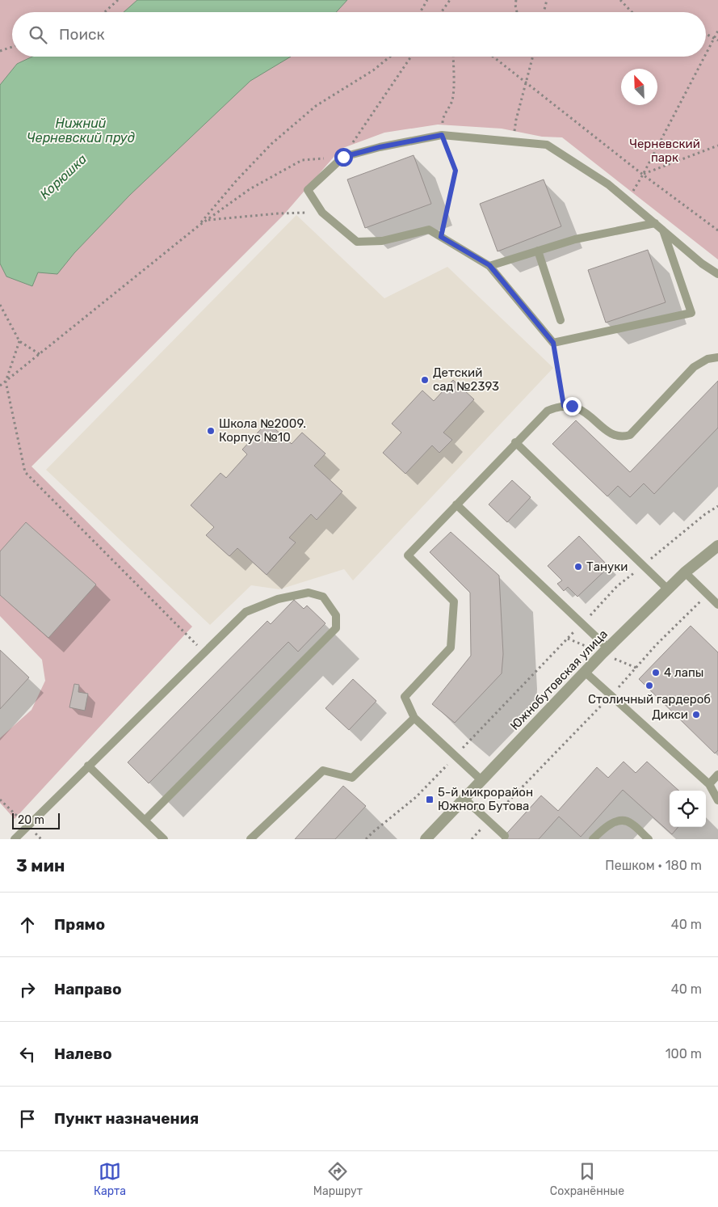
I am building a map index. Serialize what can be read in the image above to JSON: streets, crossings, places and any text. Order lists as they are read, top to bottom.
{
  "streets": {
    "street": ["Южнобутовская улица"]
  },
  "water": ["Нижний Черневский пруд", "Корюшка"],
  "parks": ["Черневский парк"],
  "places": {
    "other": [
      "Детский сад №2393",
      "Школа №2009. Корпус №10",
      "Тануки",
      "4 лапы",
      "Столичный гардероб",
      "Дикси"
    ],
    "transit": ["5-й микрорайон Южного Бутова"]
  },
  "scale_bar": "20 m",
  "north": "top left",
  "page": {
    "search": "Поиск",
    "scale": "20 m",
    "heading": ["3 мин", "Пешком · 180 m"],
    "list": [
      ["Прямо", "40 m"],
      ["Направо", "40 m"],
      ["Налево", "100 m"],
      "Пункт назначения"
    ],
    "nav": ["Карта", "Маршрут", "Сохранённые"]
  }
}
